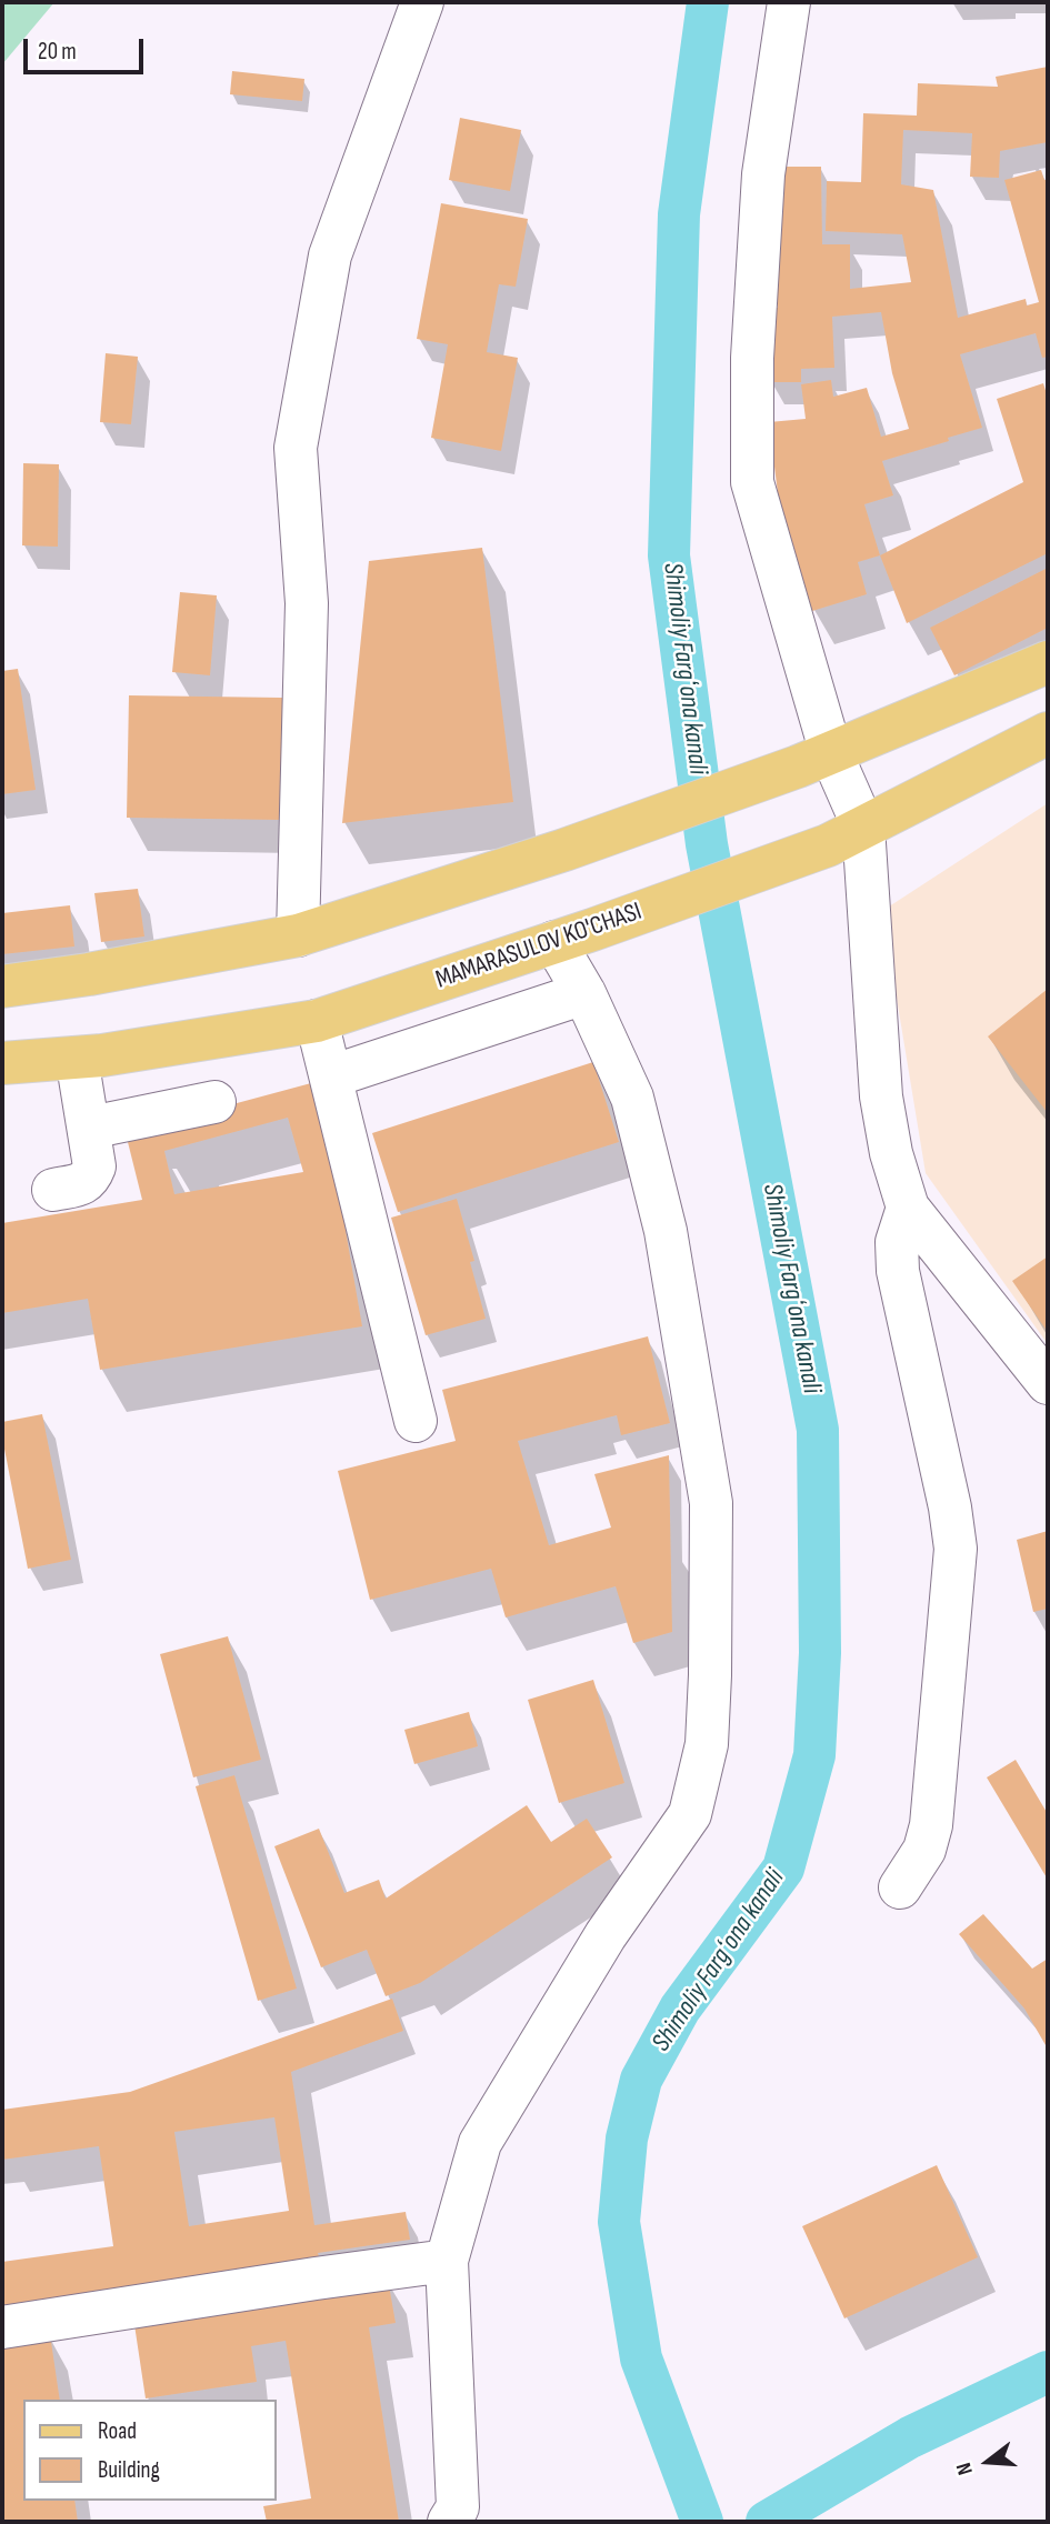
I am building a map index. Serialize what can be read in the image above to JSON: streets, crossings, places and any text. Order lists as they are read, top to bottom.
{
  "streets": {
    "main road": ["MAMARASULOV KO'CHASI"]
  },
  "water": ["Shimoliy Fargʻona kanali"],
  "legend": ["Road", "Building"],
  "scale_bar": "20 m",
  "north": "left"
}
